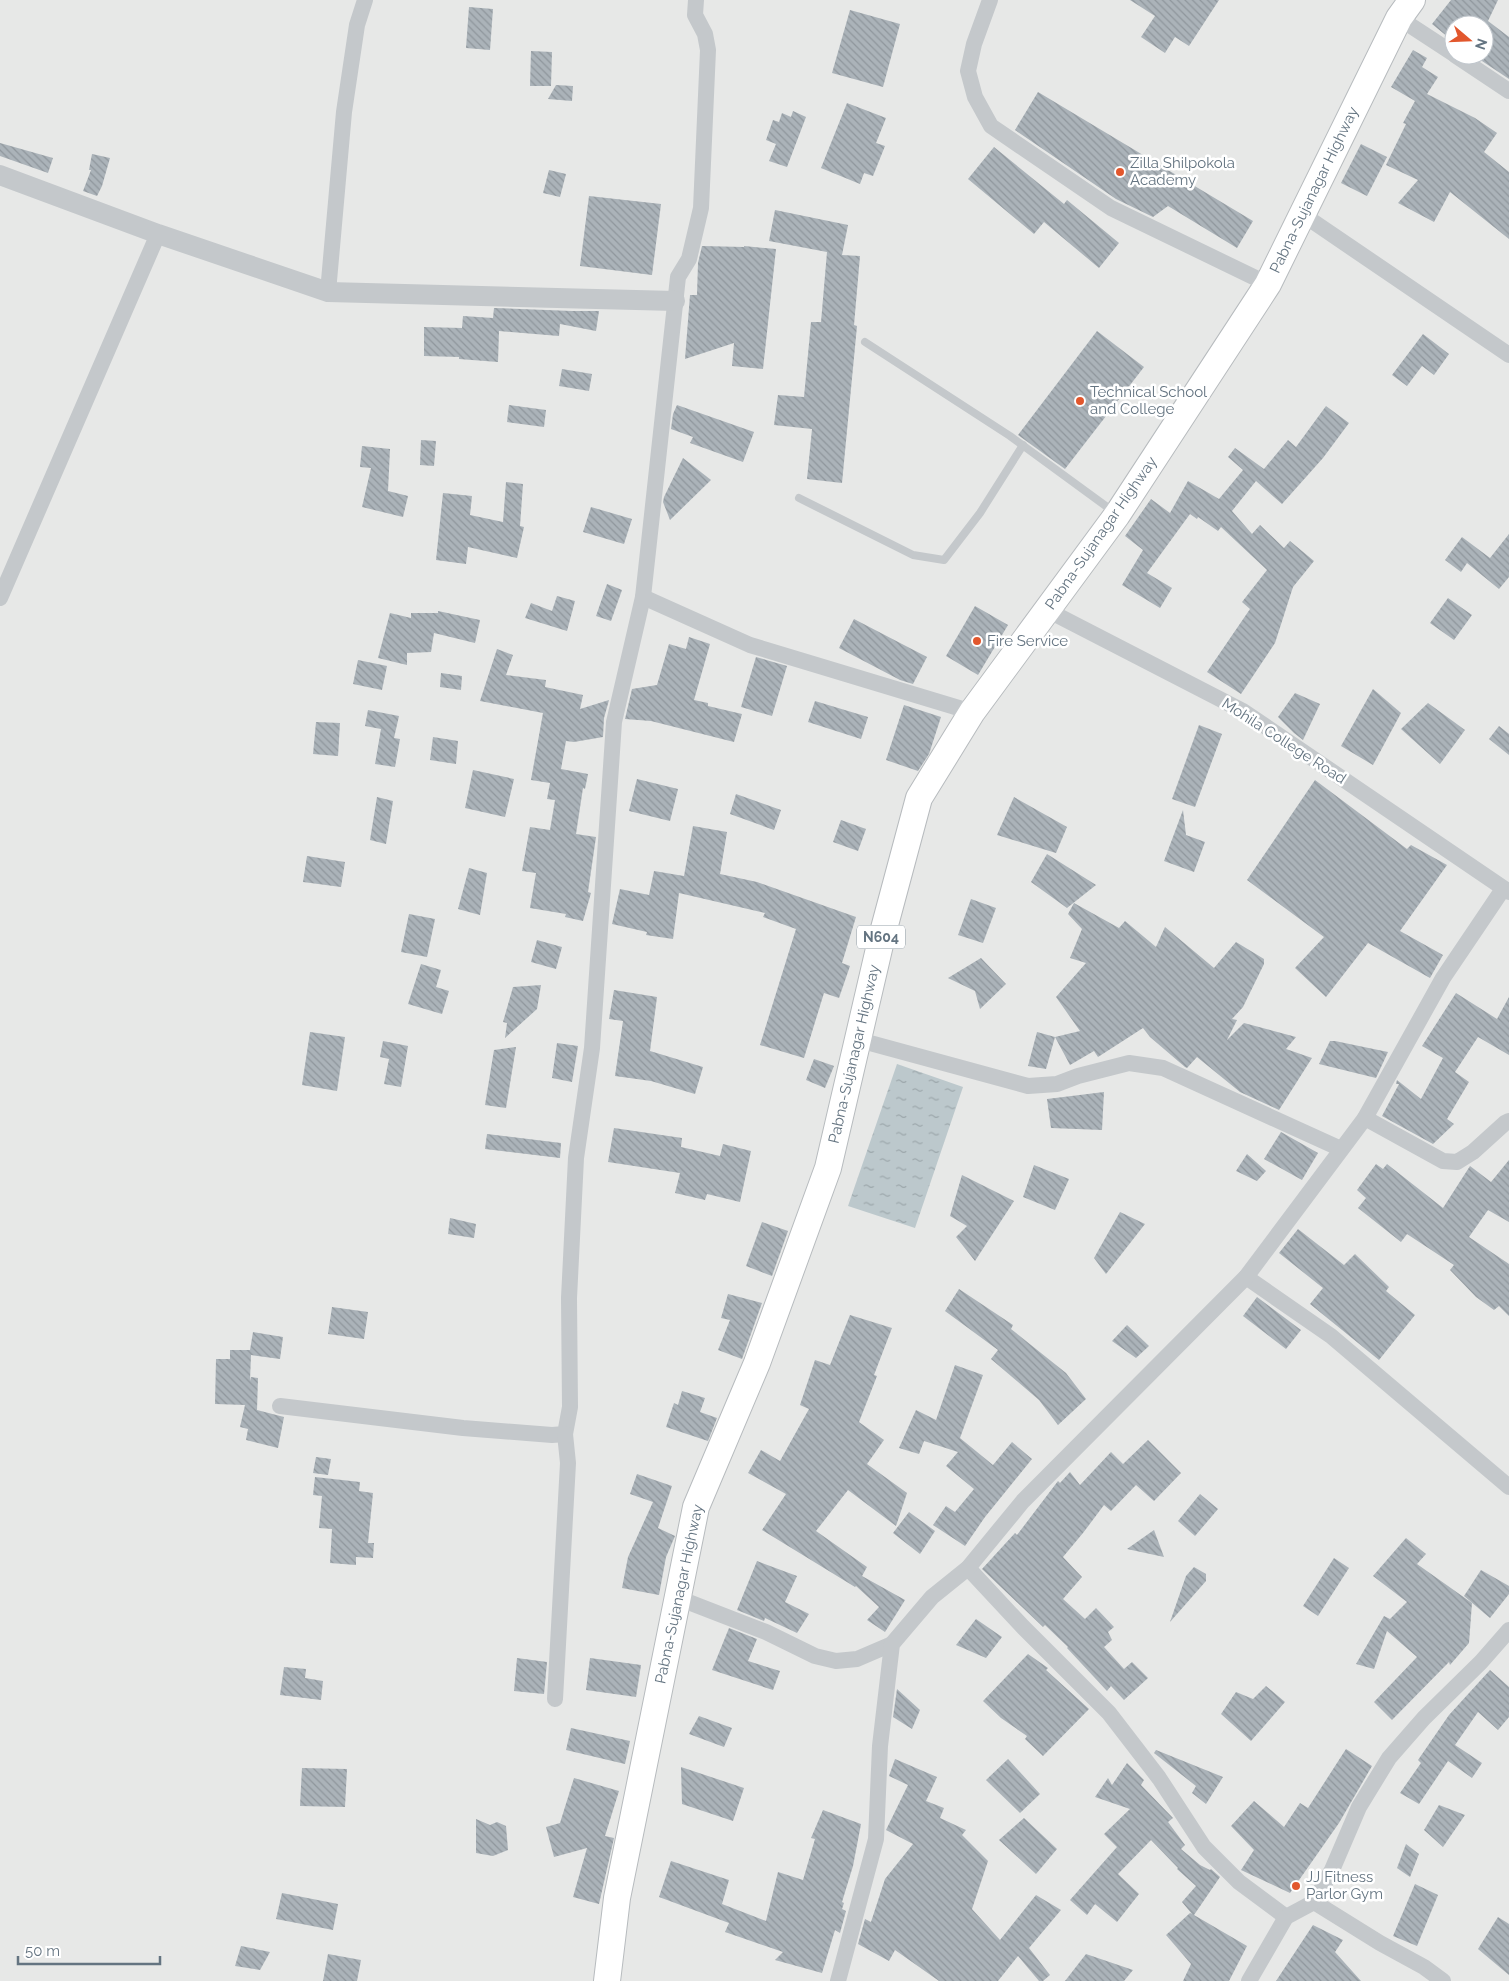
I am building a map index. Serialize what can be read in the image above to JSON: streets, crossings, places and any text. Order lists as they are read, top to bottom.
{
  "streets": {
    "highway": ["Pabna-Sujanagar Highway", "N604"],
    "street": ["Mohila College Road"]
  },
  "crossings": [
    ["Pabna-Sujanagar Highway", "Mohila College Road"]
  ],
  "places": [
    "Zilla Shilpokola Academy",
    "Technical School and College",
    "Fire Service",
    "JJ Fitness Parlor Gym"
  ],
  "scale_bar": "50 m",
  "north": "right"
}
